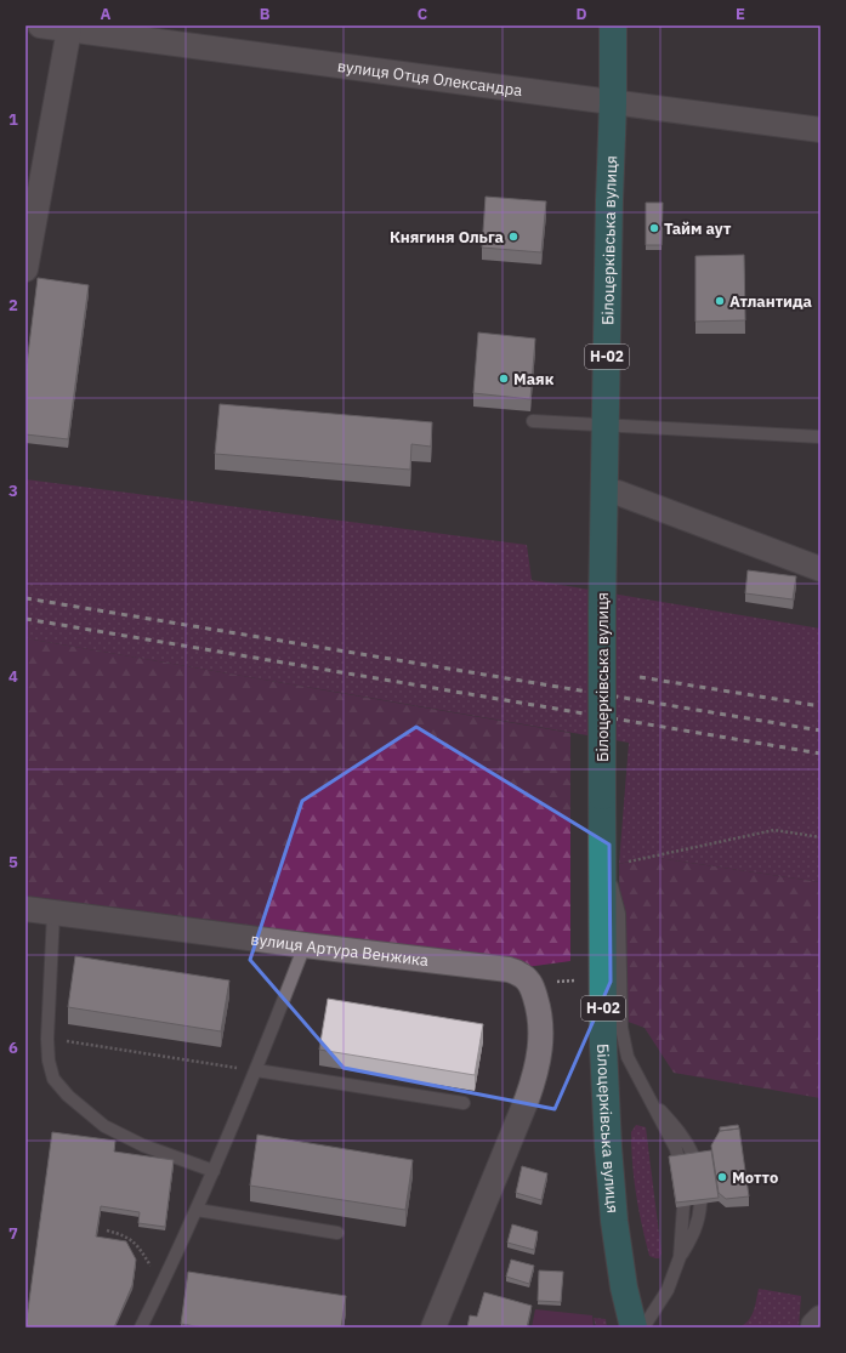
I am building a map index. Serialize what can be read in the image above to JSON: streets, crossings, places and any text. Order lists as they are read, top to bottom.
{
  "streets": {
    "main road": ["Білоцерківська вулиця", "Н-02"],
    "street": ["вулиця Отця Олександра", "вулиця Артура Венжика"]
  },
  "crossings": [
    ["вулиця Отця Олександра", "Білоцерківська вулиця"]
  ],
  "places": [
    "Тайм аут",
    "Княгиня Ольга",
    "Атлантида",
    "Маяк",
    "Мотто"
  ],
  "grid": {
    "columns": [
      "A",
      "B",
      "C",
      "D",
      "E"
    ],
    "rows": [
      "1",
      "2",
      "3",
      "4",
      "5",
      "6",
      "7"
    ]
  }
}
